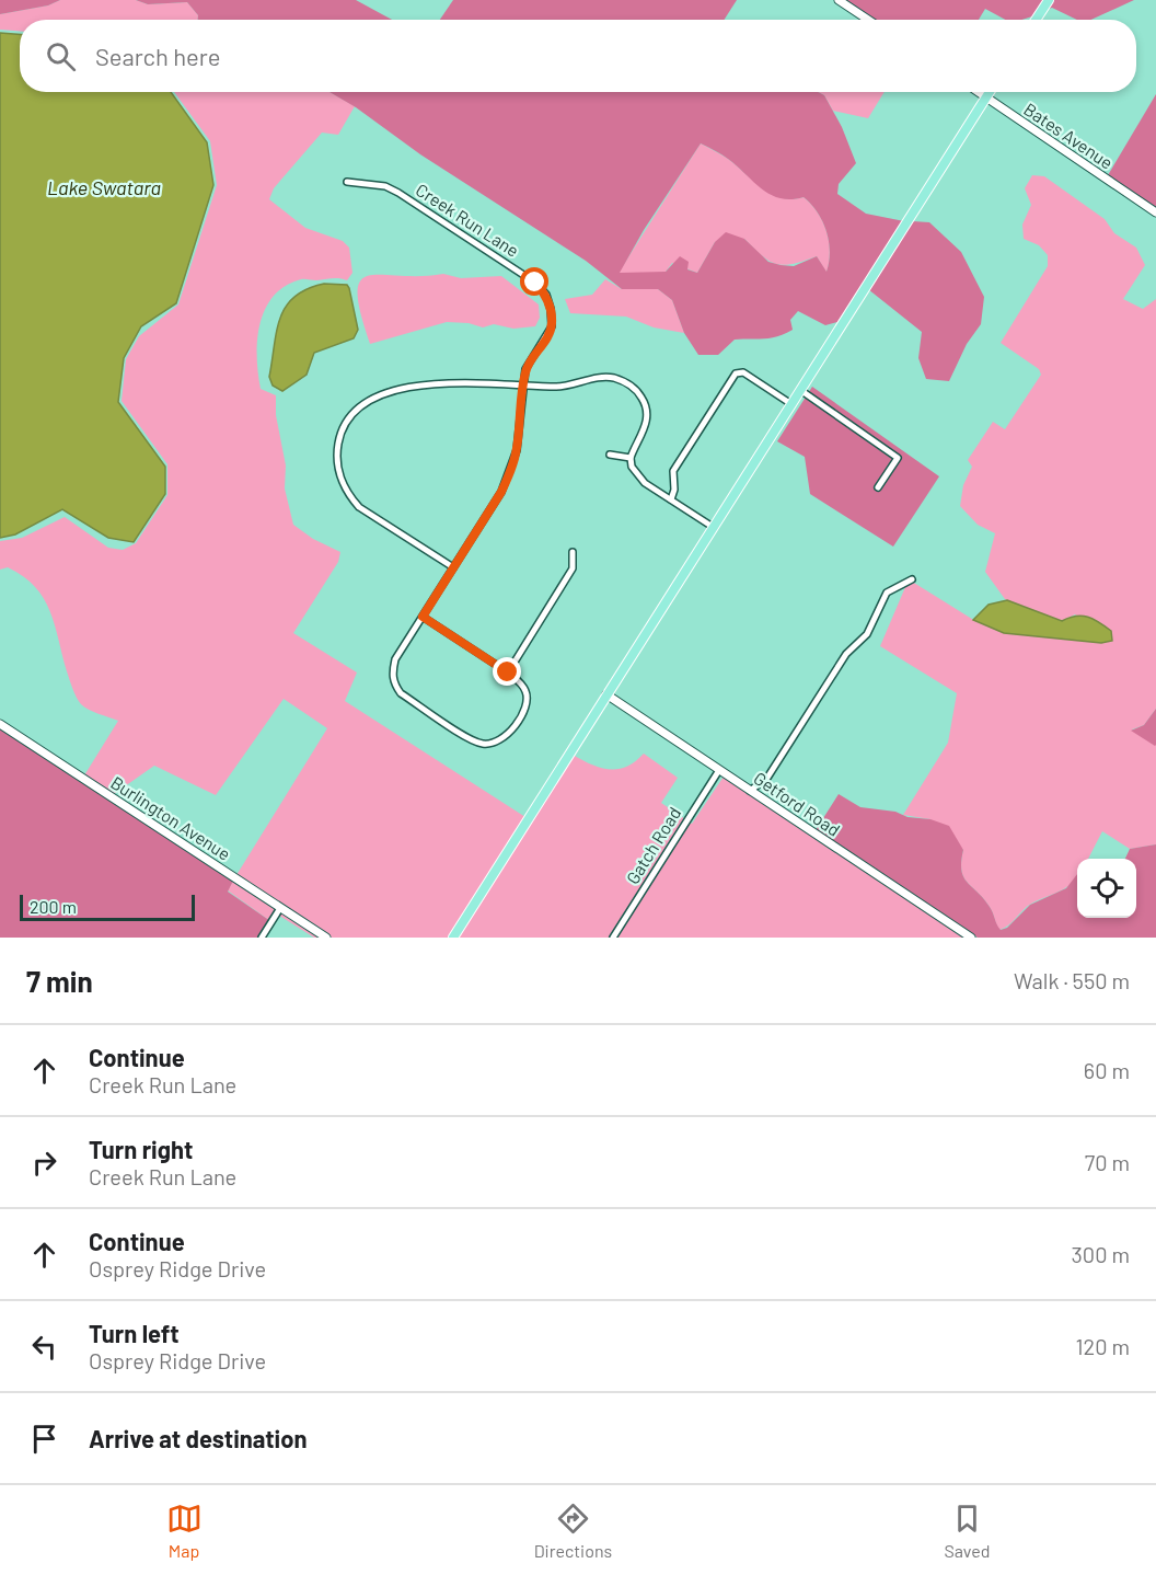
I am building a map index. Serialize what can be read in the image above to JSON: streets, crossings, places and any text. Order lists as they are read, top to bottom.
{
  "streets": {
    "street": [
      "Bates Avenue",
      "Creek Run Lane",
      "Getford Road",
      "Burlington Avenue",
      "Gatch Road"
    ]
  },
  "crossings": [
    ["Getford Road", "Gatch Road"]
  ],
  "water": ["Lake Swatara"],
  "scale_bar": "200 m",
  "page": {
    "search": "Search here",
    "scale": "200 m",
    "heading": ["7 min", "Walk · 550 m"],
    "list": [
      ["Continue", "Creek Run Lane", "60 m"],
      ["Turn right", "Creek Run Lane", "70 m"],
      ["Continue", "Osprey Ridge Drive", "300 m"],
      ["Turn left", "Osprey Ridge Drive", "120 m"],
      "Arrive at destination"
    ],
    "nav": ["Map", "Directions", "Saved"]
  }
}
